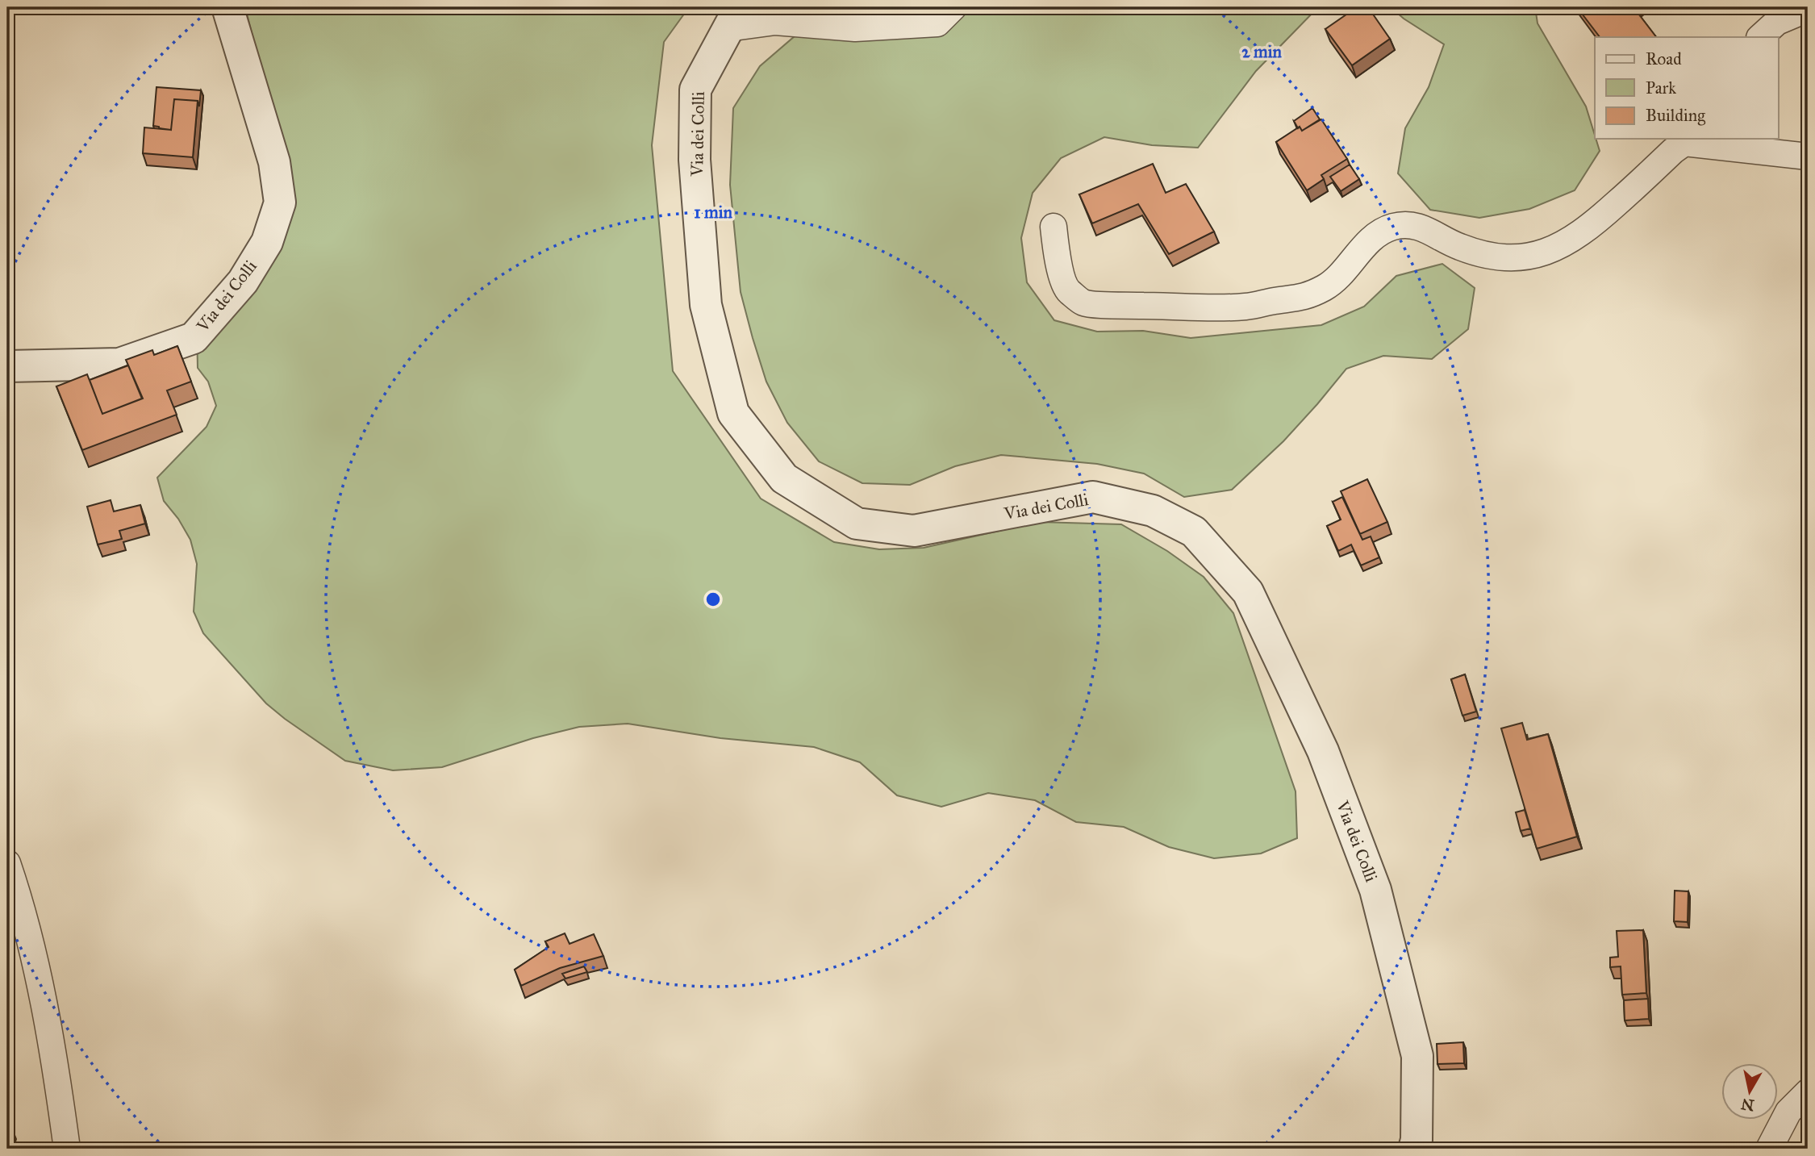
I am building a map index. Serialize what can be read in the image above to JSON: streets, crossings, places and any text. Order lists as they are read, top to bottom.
{
  "streets": {
    "street": ["Via dei Colli"]
  },
  "legend": ["Road", "Park", "Building"],
  "north": "bottom",
  "rings": ["2 min", "1 min"]
}
